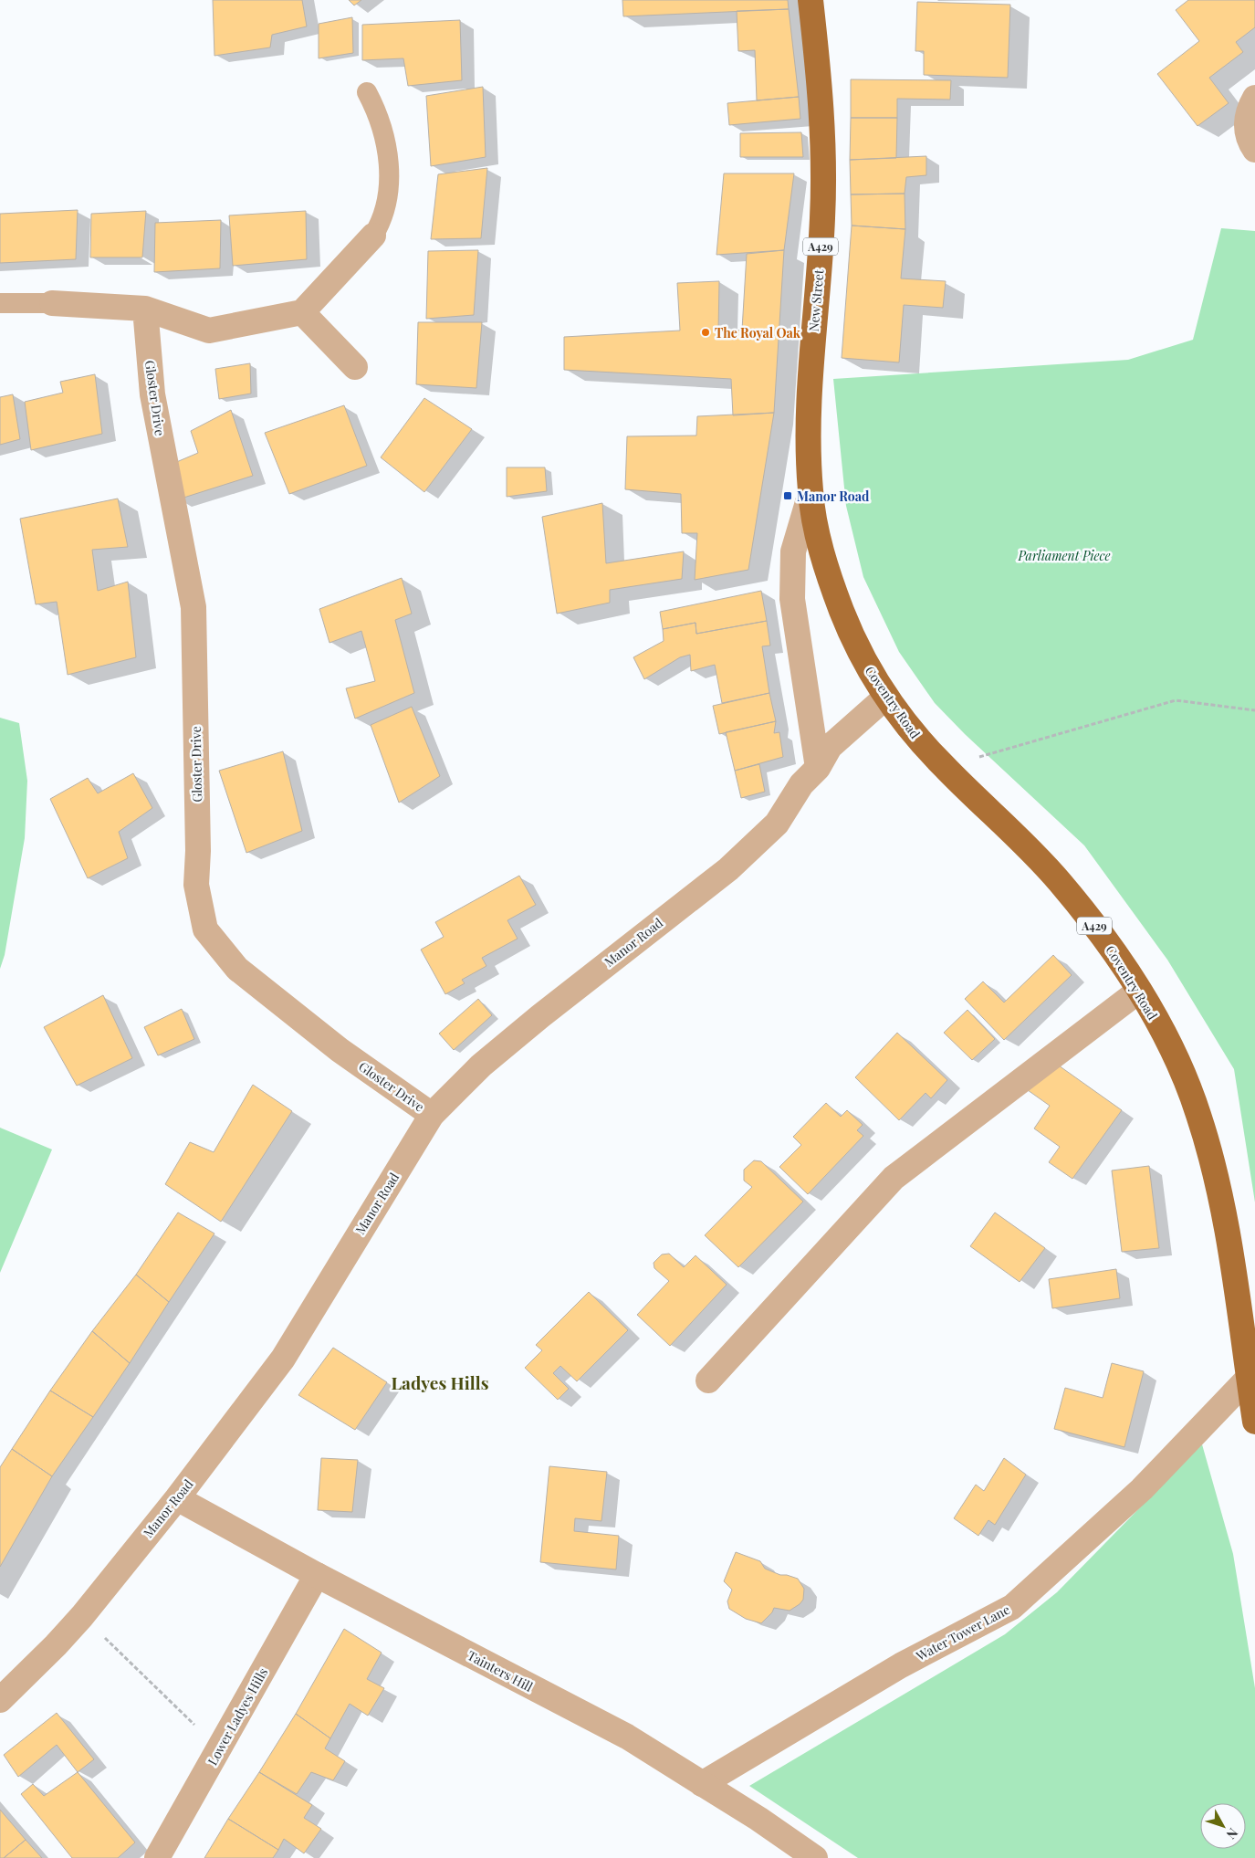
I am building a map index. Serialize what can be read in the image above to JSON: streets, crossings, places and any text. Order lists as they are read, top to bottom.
{
  "streets": {
    "main road": ["A429", "New Street", "Coventry Road"],
    "street": [
      "Gloster Drive",
      "Manor Road",
      "Water Tower Lane",
      "Tainters Hill",
      "Lower Ladyes Hills"
    ]
  },
  "crossings": [
    ["New Street", "Coventry Road"],
    ["Gloster Drive", "Manor Road"],
    ["Coventry Road", "Manor Road"],
    ["Coventry Road", "Water Tower Lane"],
    ["Manor Road", "Tainters Hill"],
    ["Water Tower Lane", "Tainters Hill"],
    ["Tainters Hill", "Lower Ladyes Hills"]
  ],
  "districts": ["Ladyes Hills"],
  "parks": ["Parliament Piece"],
  "places": {
    "other": ["The Royal Oak"],
    "transit": ["Manor Road"]
  },
  "north": "bottom right"
}
